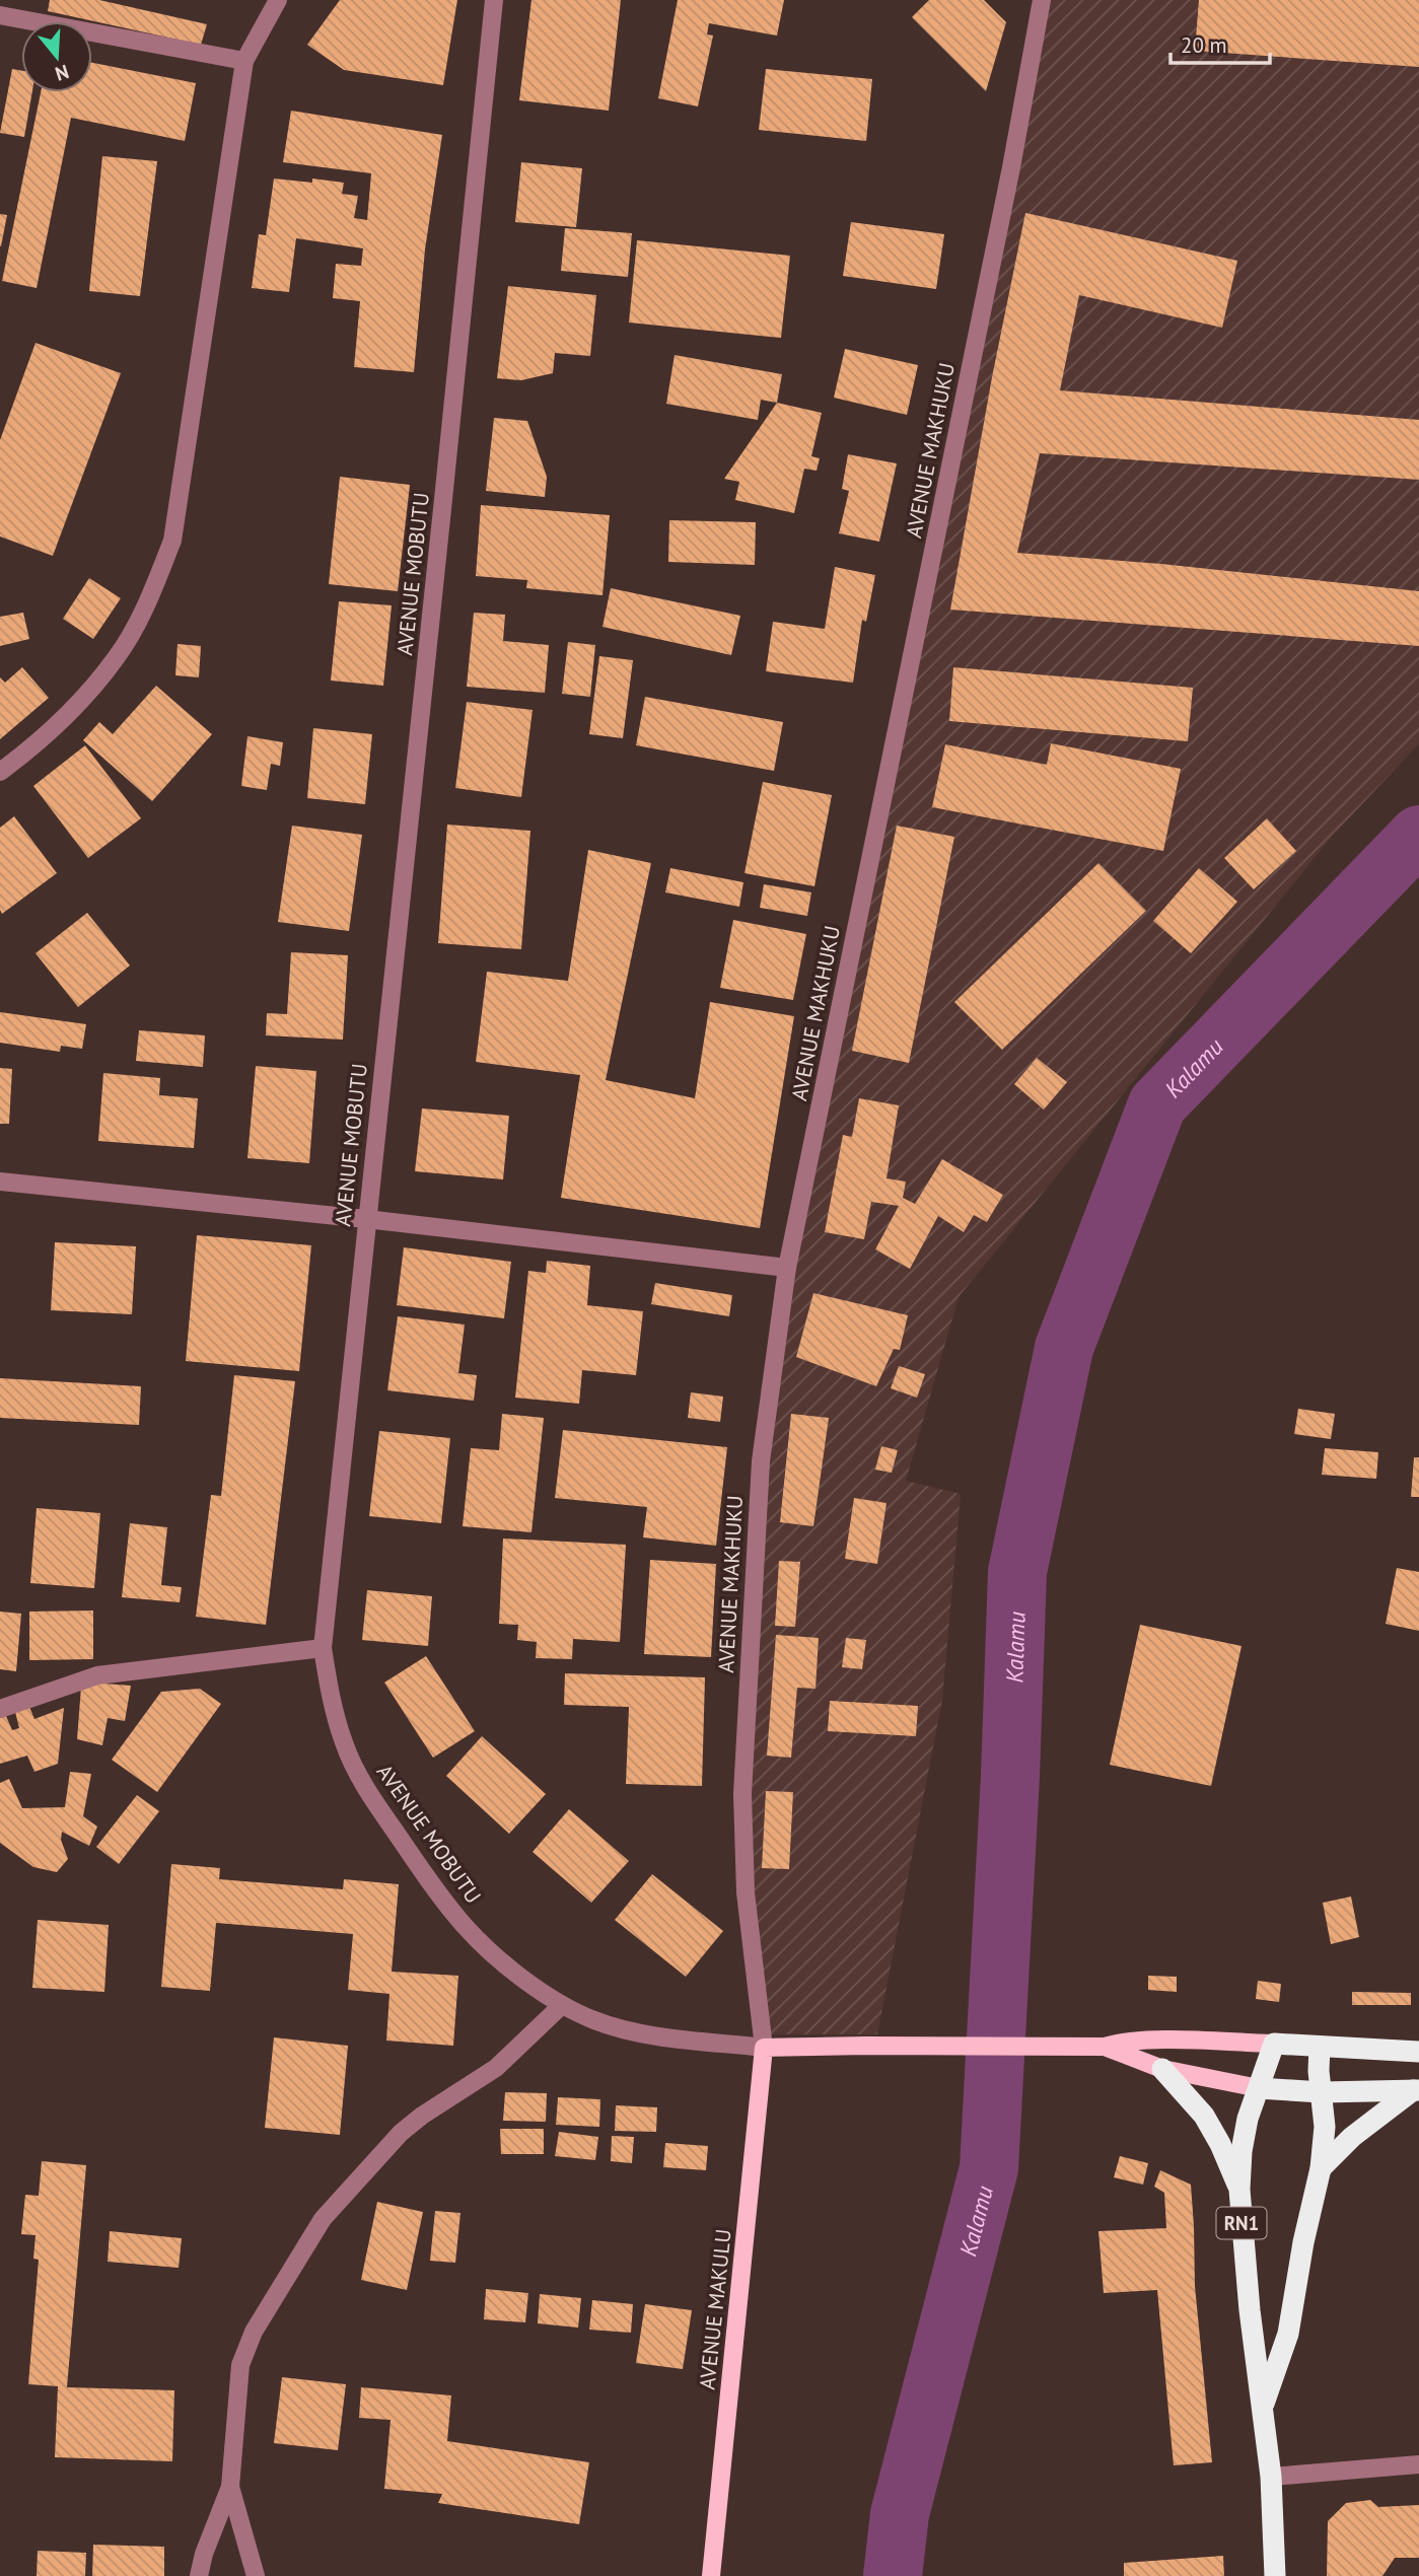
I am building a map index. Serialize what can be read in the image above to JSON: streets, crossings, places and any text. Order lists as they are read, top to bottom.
{
  "streets": {
    "highway": ["RN1"],
    "main road": ["AVENUE MAKULU"],
    "street": ["AVENUE MAKHUKU", "AVENUE MOBUTU"]
  },
  "crossings": [
    ["AVENUE MAKHUKU", "AVENUE MOBUTU"],
    ["AVENUE MAKHUKU", "AVENUE MAKULU"],
    ["AVENUE MOBUTU", "AVENUE MAKULU"]
  ],
  "water": ["Kalamu"],
  "scale_bar": "20 m",
  "north": "bottom"
}
